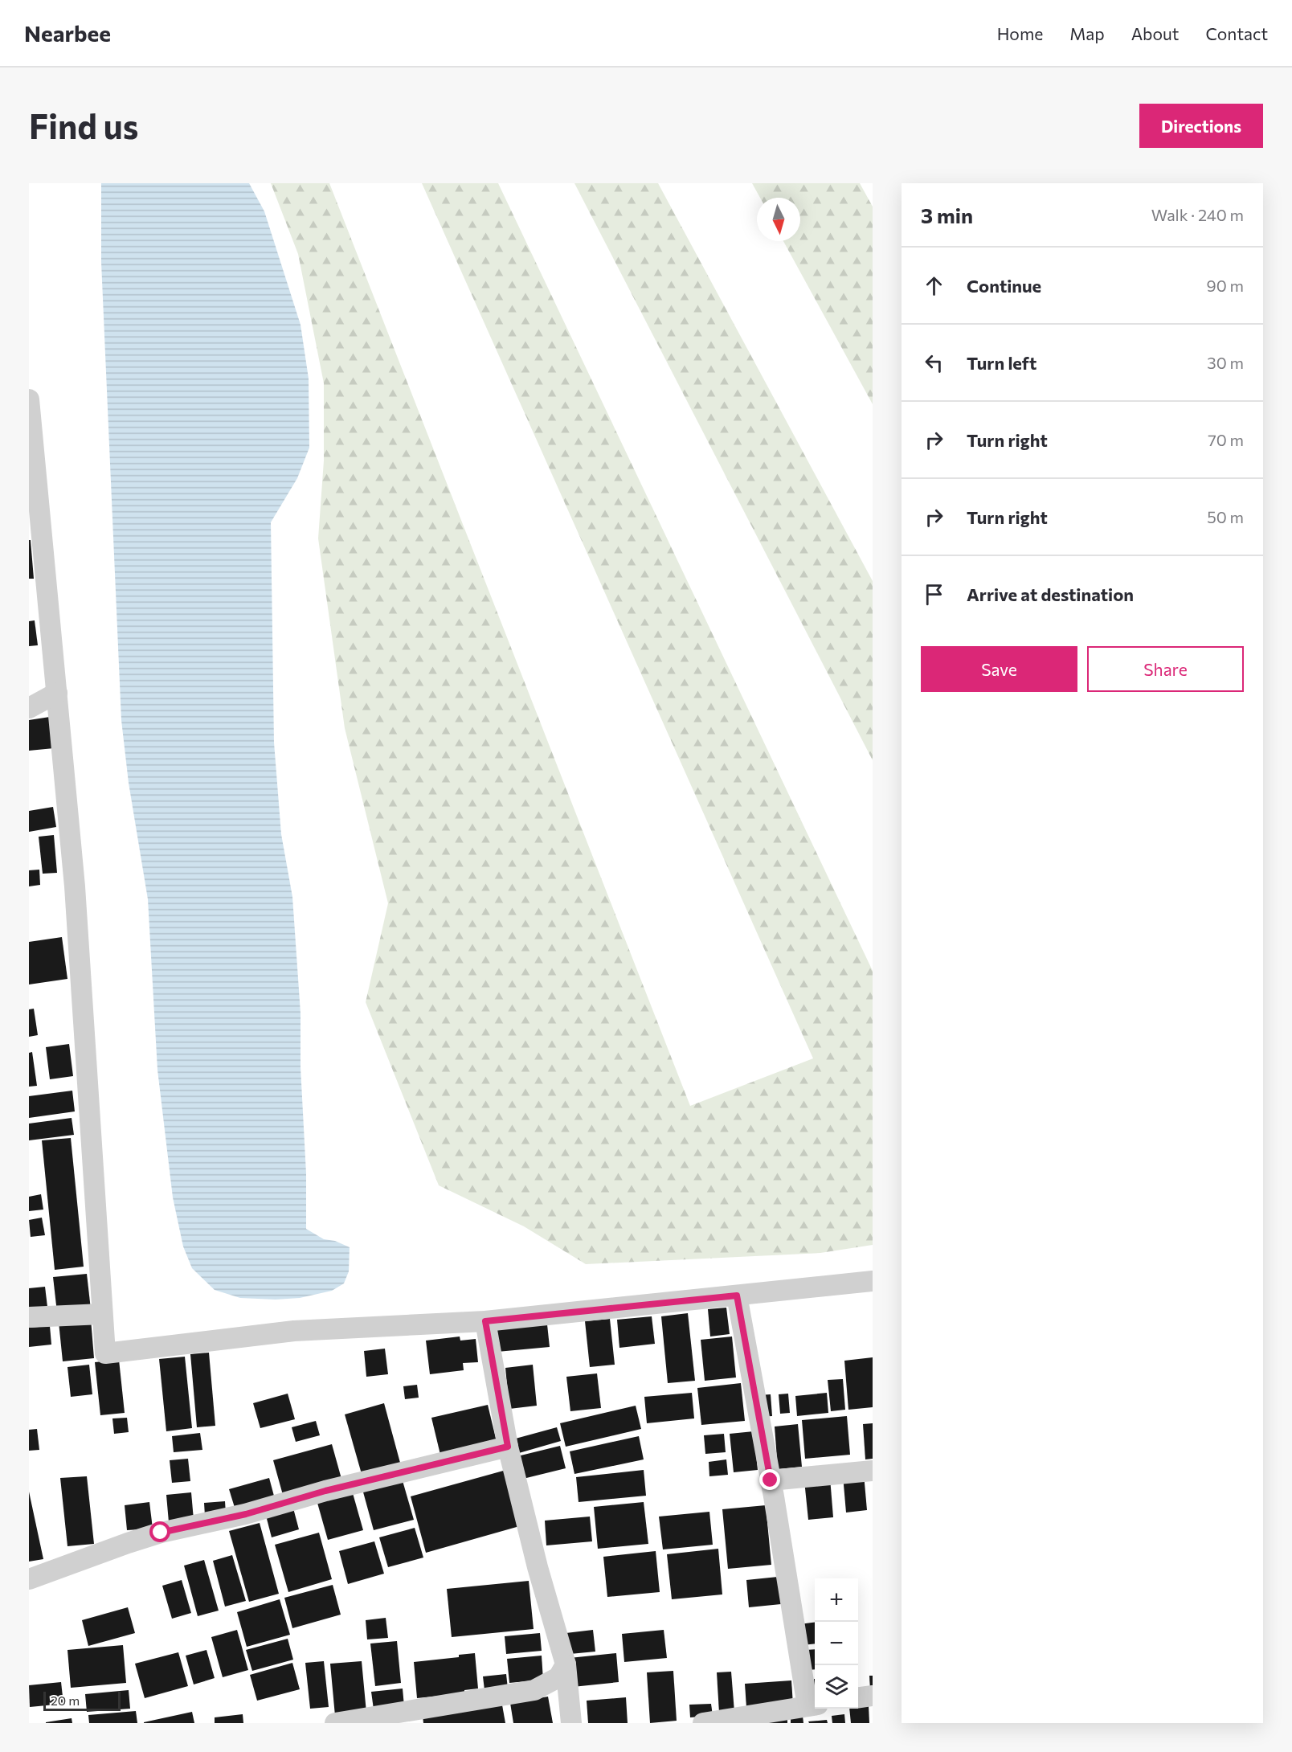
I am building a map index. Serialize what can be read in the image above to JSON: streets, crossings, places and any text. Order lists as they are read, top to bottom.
{
  "scale_bar": "20 m",
  "north": "bottom",
  "page": {
    "header": "Nearbee",
    "nav": [
      "Home",
      "Map",
      "About",
      "Contact"
    ],
    "buttons": [
      "Directions",
      ["Save", "Share"]
    ],
    "title": "Find us",
    "heading": ["3 min", "Walk · 240 m"],
    "list": [
      ["Continue", "90 m"],
      ["Turn left", "30 m"],
      ["Turn right", "70 m"],
      ["Turn right", "50 m"],
      "Arrive at destination"
    ],
    "map_buttons": ["+", "−"],
    "scale": "20 m"
  }
}
